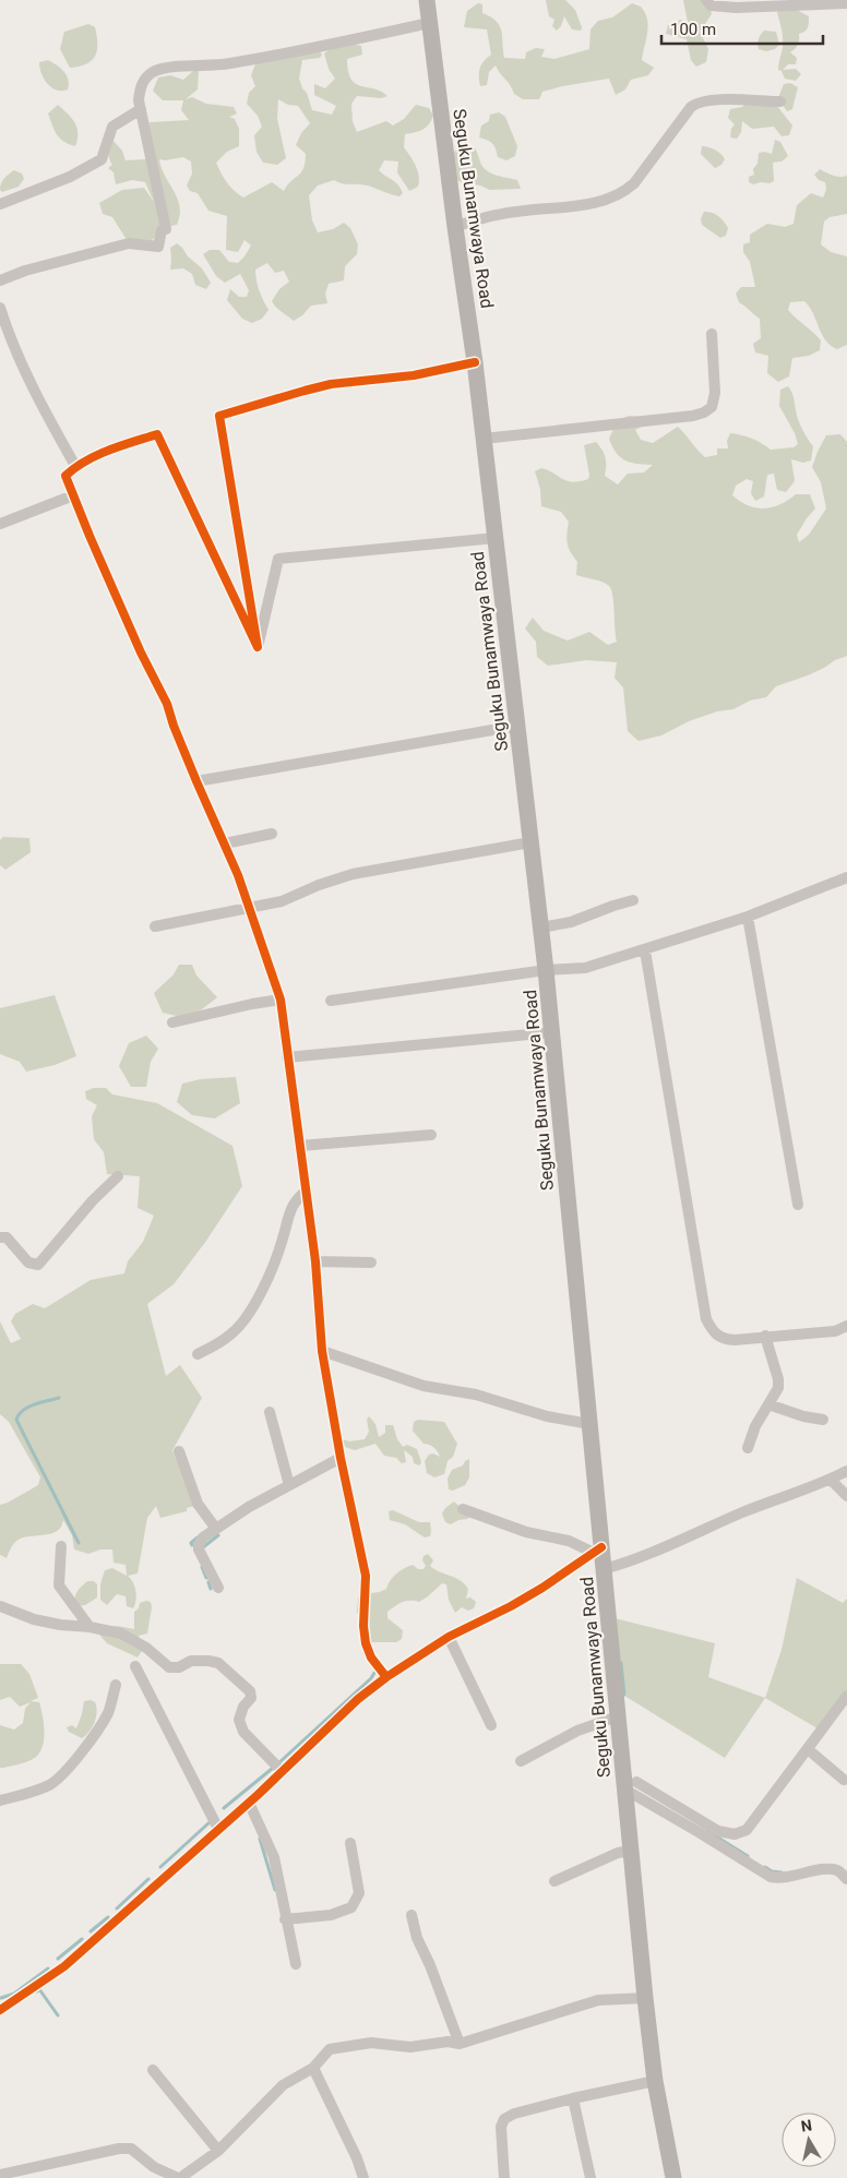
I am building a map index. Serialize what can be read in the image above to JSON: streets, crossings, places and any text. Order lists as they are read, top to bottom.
{
  "streets": {
    "main road": ["Seguku Bunamwaya Road"]
  },
  "scale_bar": "100 m",
  "north": "top"
}
